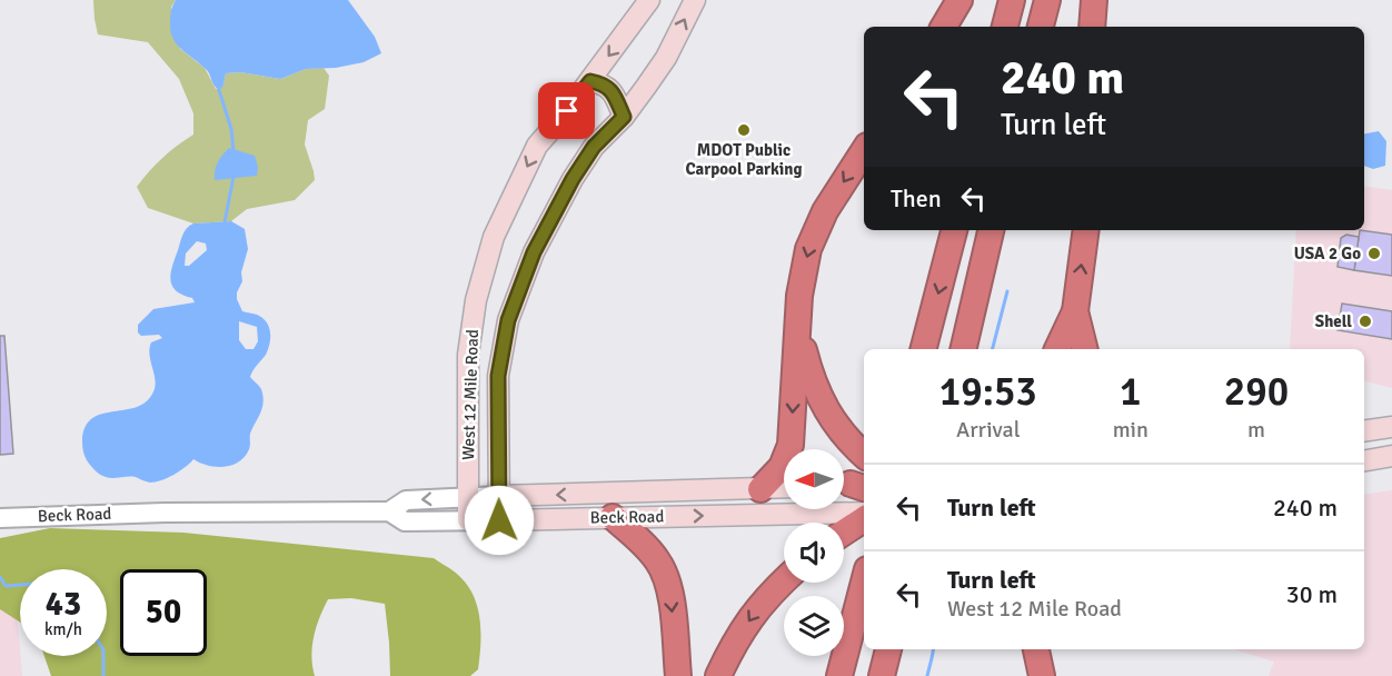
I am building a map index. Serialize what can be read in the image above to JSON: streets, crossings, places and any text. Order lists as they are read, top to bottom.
{
  "streets": {
    "main road": ["West 12 Mile Road", "Beck Road"]
  },
  "crossings": [
    ["West 12 Mile Road", "Beck Road"]
  ],
  "places": ["MDOT Public Carpool Parking", "USA 2 Go", "Shell"],
  "north": "left",
  "page": {
    "turn": ["240 m", "Turn left"],
    "then": "Then",
    "eta": [
      "19:53",
      "Arrival",
      "1",
      "min",
      "290",
      "m"
    ],
    "list": [
      {
        "name": "Turn left",
        "value": "240 m"
      },
      {
        "name": "Turn left",
        "note": "West 12 Mile Road",
        "value": "30 m"
      }
    ],
    "speed": "43 km/h",
    "limit": "50"
  }
}
